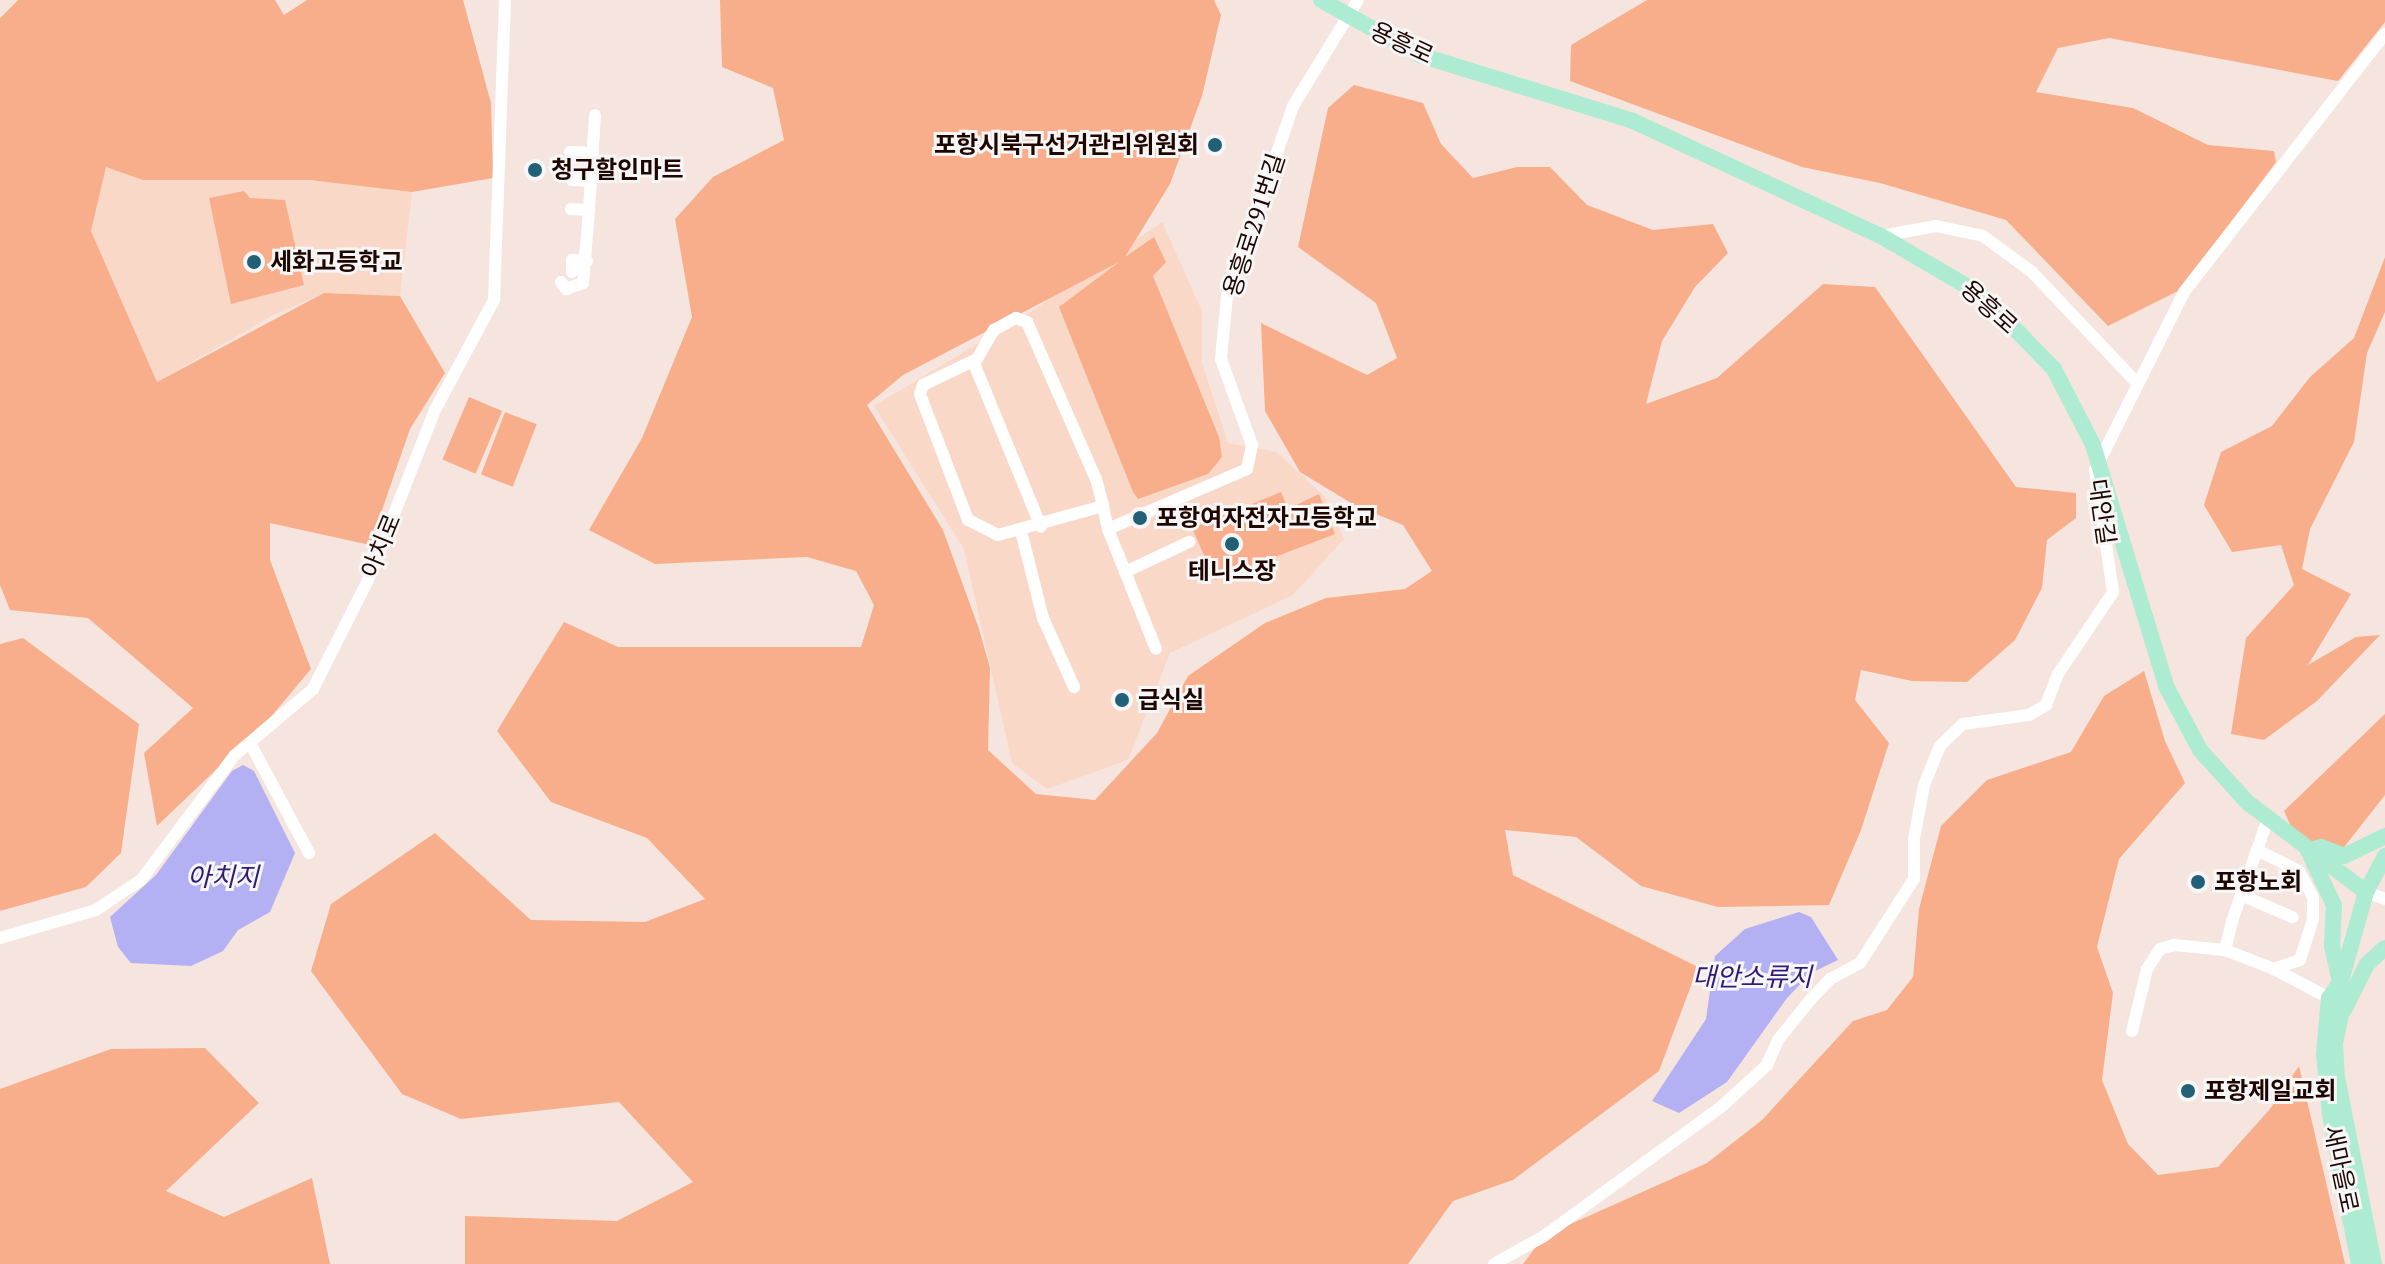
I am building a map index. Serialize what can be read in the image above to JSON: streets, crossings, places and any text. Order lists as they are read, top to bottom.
{
  "streets": {
    "main road": ["용흥로", "새마을로"],
    "street": ["용흥로291번길", "대안길", "아치로"]
  },
  "crossings": [
    ["용흥로", "용흥로291번길"],
    ["용흥로", "새마을로"]
  ],
  "water": ["아치지", "대안소류지"],
  "places": [
    "포항시북구선거관리위원회",
    "청구할인마트",
    "세화고등학교",
    "포항여자전자고등학교",
    "테니스장",
    "급식실",
    "포항노회",
    "포항제일교회"
  ]
}
